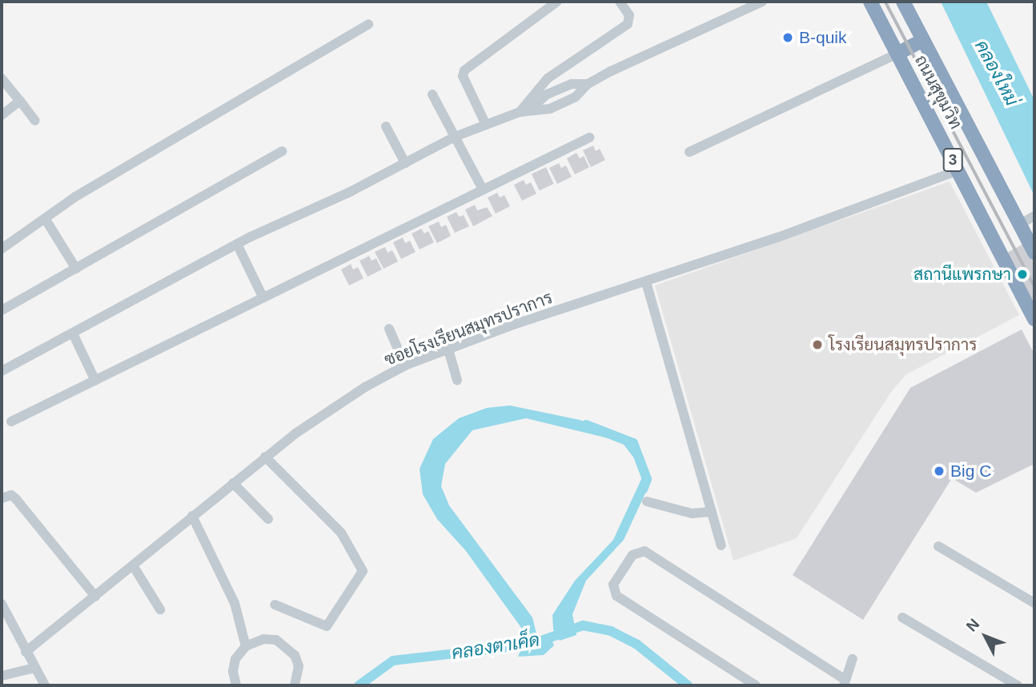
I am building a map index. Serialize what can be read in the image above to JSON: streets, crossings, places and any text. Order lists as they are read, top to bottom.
{
  "streets": {
    "highway": ["ถนนสุขุมวิท", "3"],
    "street": ["ซอยโรงเรียนสมุทรปราการ"]
  },
  "crossings": [
    ["ถนนสุขุมวิท", "ซอยโรงเรียนสมุทรปราการ"]
  ],
  "water": ["คลองใหม่", "คลองตาเค็ด"],
  "places": [
    "B-quik",
    "สถานีแพรกษา",
    "โรงเรียนสมุทรปราการ",
    "Big C"
  ],
  "north": "top left"
}
